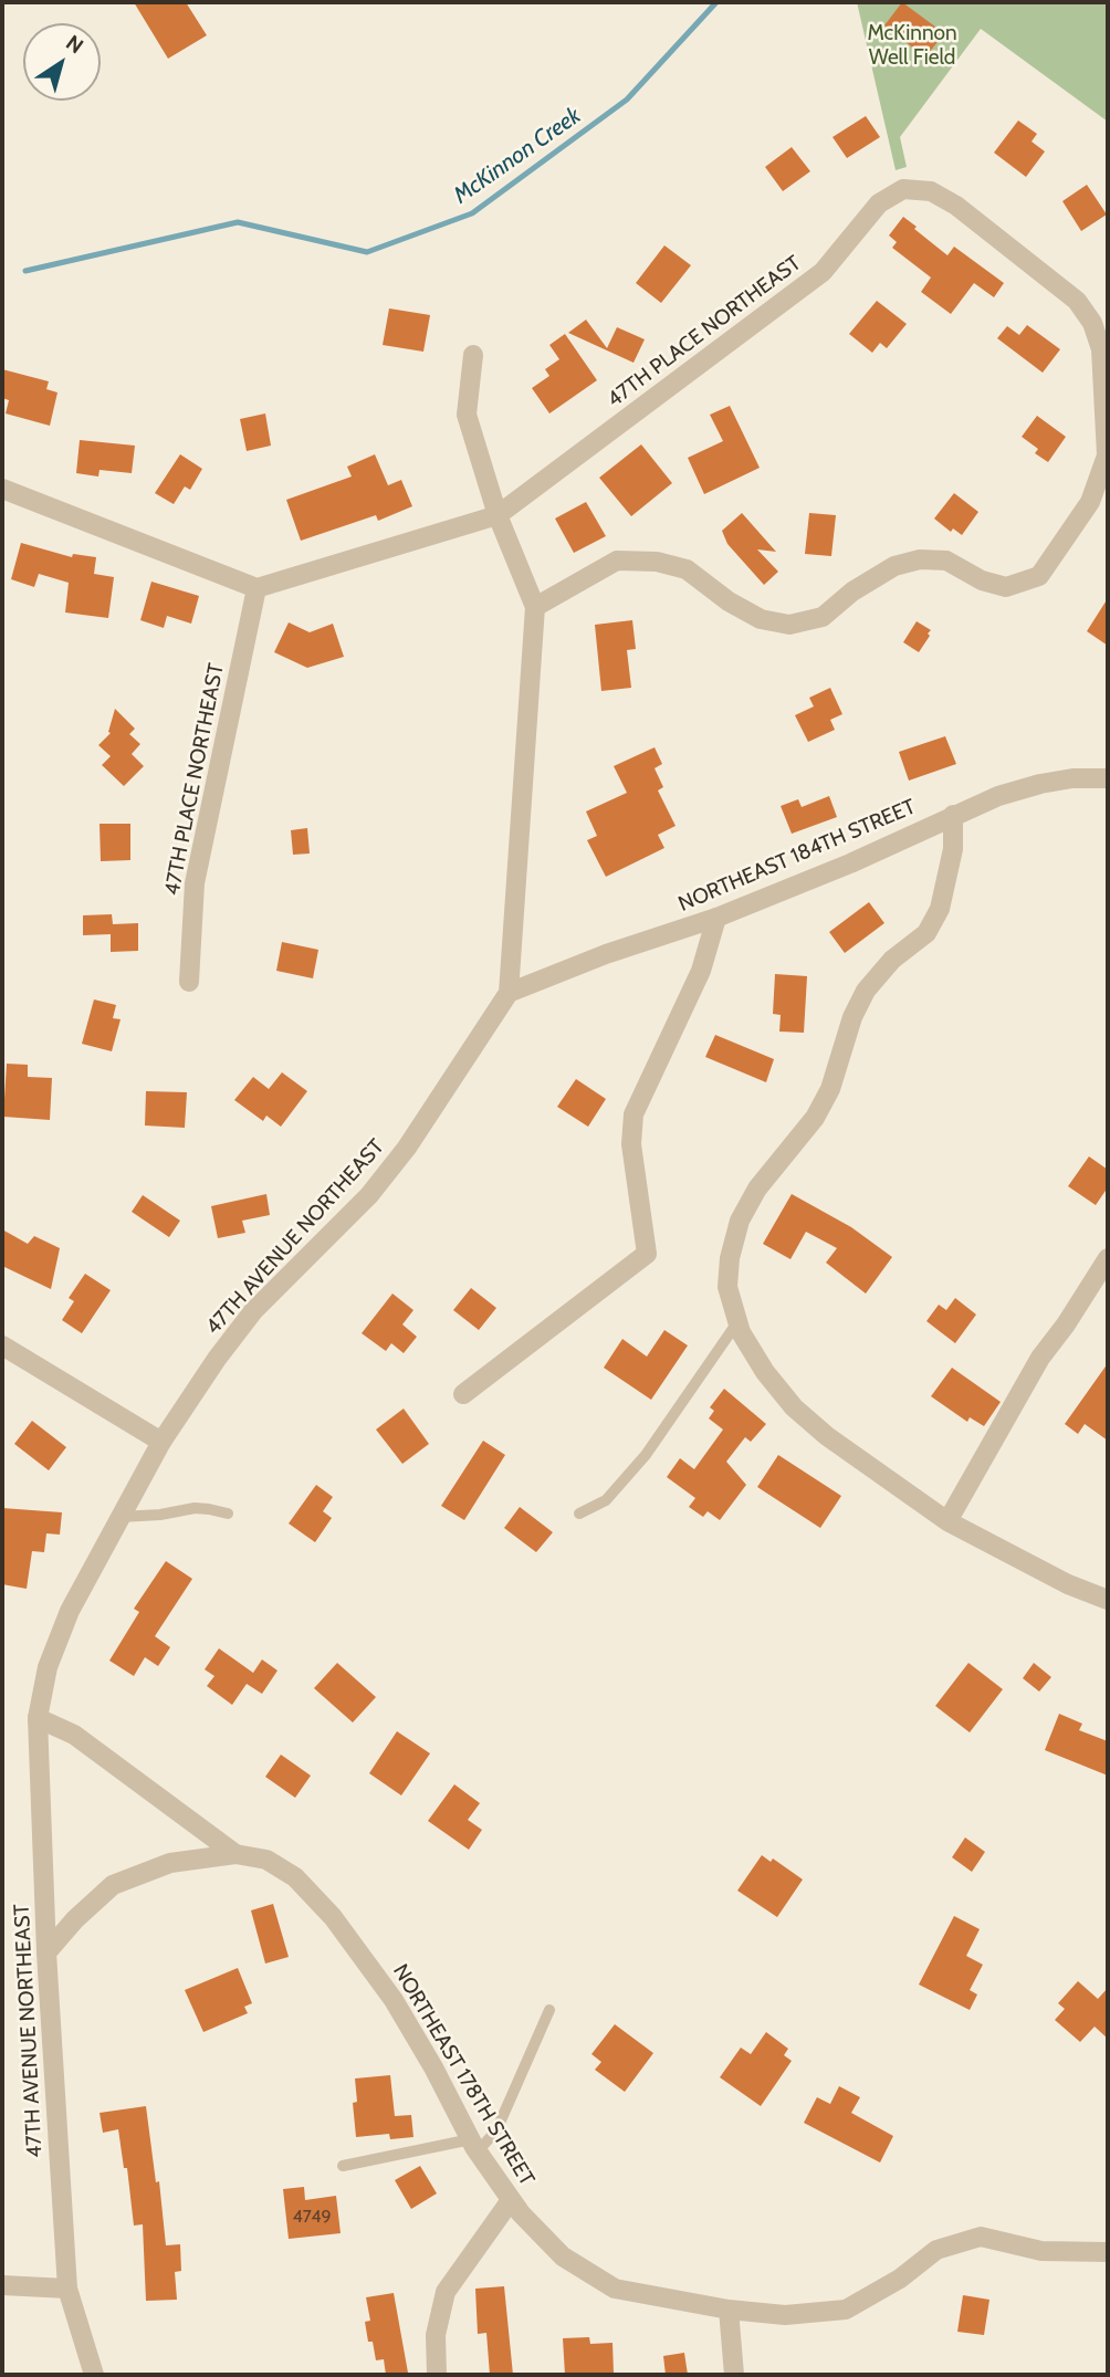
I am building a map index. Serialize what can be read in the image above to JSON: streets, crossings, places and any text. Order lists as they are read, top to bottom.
{
  "streets": {
    "street": [
      "47TH PLACE NORTHEAST",
      "NORTHEAST 184TH STREET",
      "47TH AVENUE NORTHEAST",
      "NORTHEAST 178TH STREET"
    ]
  },
  "crossings": [
    ["47TH PLACE NORTHEAST", "47TH AVENUE NORTHEAST"],
    ["NORTHEAST 184TH STREET", "47TH AVENUE NORTHEAST"],
    ["47TH AVENUE NORTHEAST", "NORTHEAST 178TH STREET"]
  ],
  "water": ["McKinnon Creek"],
  "parks": ["McKinnon Well Field"],
  "house_numbers": ["4749"],
  "north": "top right"
}
